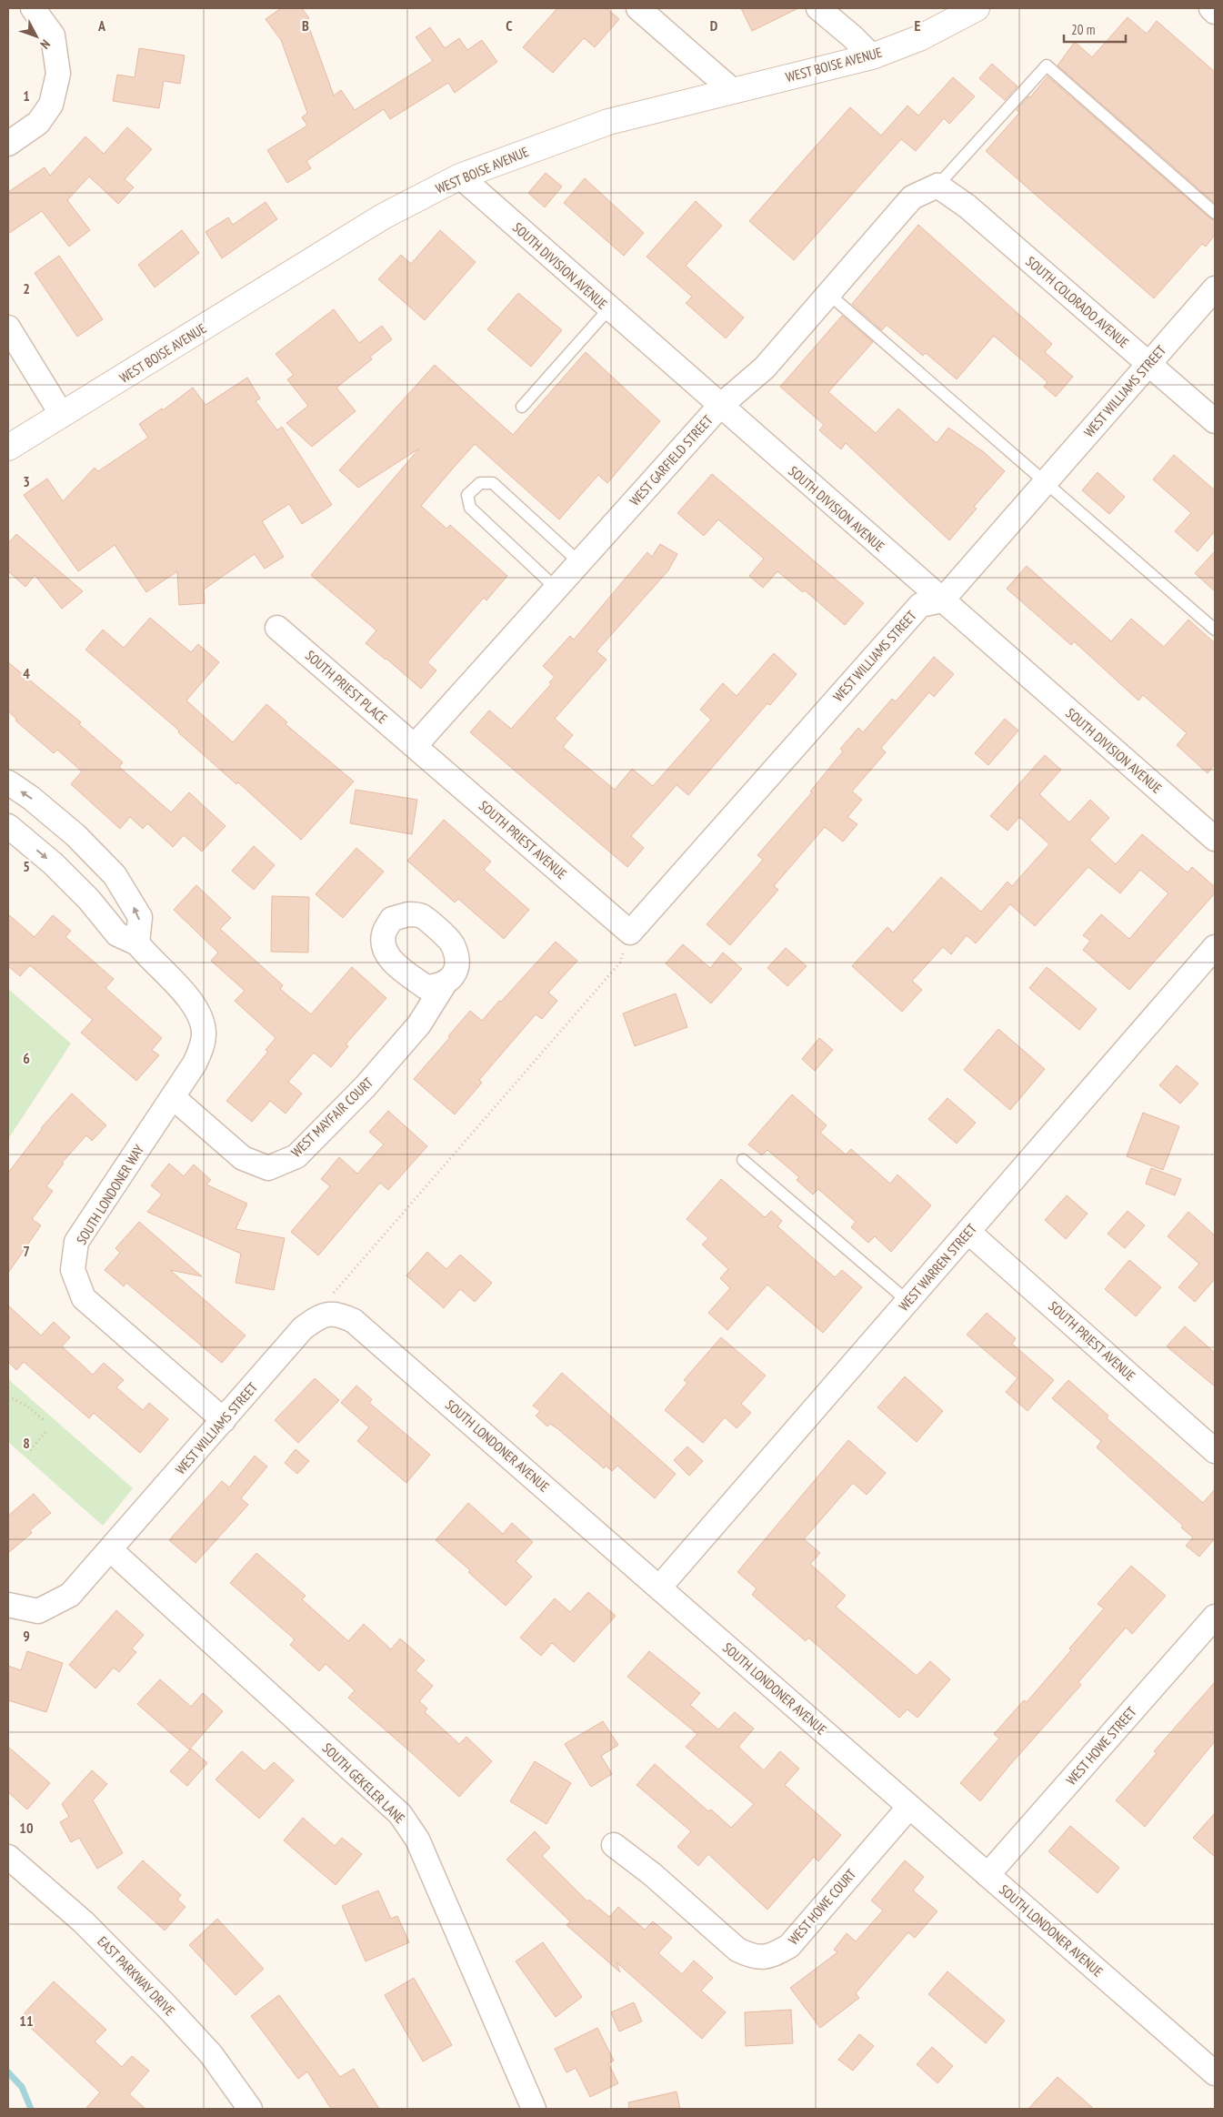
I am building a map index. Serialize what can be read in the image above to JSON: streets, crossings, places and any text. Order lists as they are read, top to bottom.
{
  "streets": {
    "street": [
      "WEST BOISE AVENUE",
      "SOUTH DIVISION AVENUE",
      "SOUTH COLORADO AVENUE",
      "WEST WILLIAMS STREET",
      "WEST GARFIELD STREET",
      "SOUTH PRIEST PLACE",
      "SOUTH PRIEST AVENUE",
      "WEST MAYFAIR COURT",
      "SOUTH LONDONER WAY",
      "WEST WARREN STREET",
      "SOUTH LONDONER AVENUE",
      "WEST HOWE STREET",
      "SOUTH GEKELER LANE",
      "WEST HOWE COURT",
      "EAST PARKWAY DRIVE"
    ]
  },
  "crossings": [
    ["WEST BOISE AVENUE", "SOUTH DIVISION AVENUE"],
    ["SOUTH DIVISION AVENUE", "WEST WILLIAMS STREET"],
    ["SOUTH DIVISION AVENUE", "WEST GARFIELD STREET"],
    ["SOUTH COLORADO AVENUE", "WEST WILLIAMS STREET"],
    ["SOUTH COLORADO AVENUE", "WEST GARFIELD STREET"],
    ["WEST WILLIAMS STREET", "SOUTH PRIEST AVENUE"],
    ["WEST WILLIAMS STREET", "SOUTH LONDONER WAY"],
    ["WEST WILLIAMS STREET", "SOUTH LONDONER AVENUE"],
    ["WEST WILLIAMS STREET", "SOUTH GEKELER LANE"],
    ["WEST GARFIELD STREET", "SOUTH PRIEST PLACE"],
    ["WEST GARFIELD STREET", "SOUTH PRIEST AVENUE"],
    ["SOUTH PRIEST PLACE", "SOUTH PRIEST AVENUE"],
    ["SOUTH PRIEST AVENUE", "WEST WARREN STREET"],
    ["WEST MAYFAIR COURT", "SOUTH LONDONER WAY"],
    ["WEST WARREN STREET", "SOUTH LONDONER AVENUE"],
    ["SOUTH LONDONER AVENUE", "WEST HOWE STREET"],
    ["SOUTH LONDONER AVENUE", "WEST HOWE COURT"]
  ],
  "scale_bar": "20 m",
  "north": "bottom right",
  "grid": {
    "columns": [
      "A",
      "B",
      "C",
      "D",
      "E"
    ],
    "rows": [
      "1",
      "2",
      "3",
      "4",
      "5",
      "6",
      "7",
      "8",
      "9",
      "10",
      "11"
    ]
  }
}
